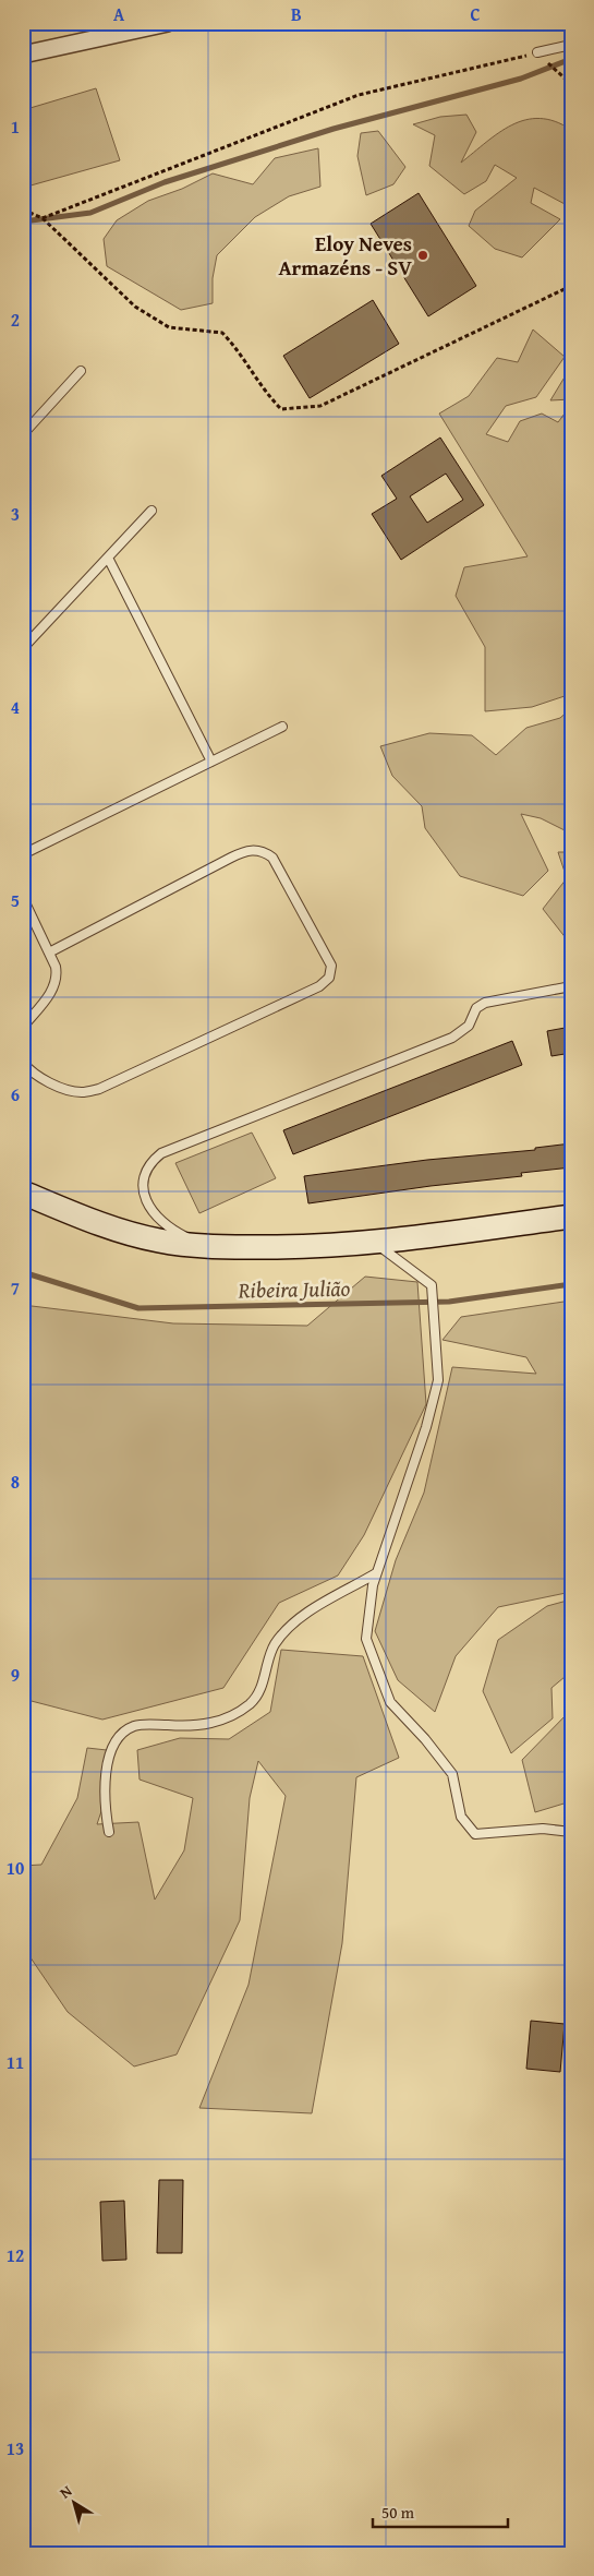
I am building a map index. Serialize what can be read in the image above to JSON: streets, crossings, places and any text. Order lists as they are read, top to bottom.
{
  "water": ["Ribeira Julião"],
  "places": ["Eloy Neves Armazéns - SV"],
  "scale_bar": "50 m",
  "north": "top left",
  "grid": {
    "columns": ["A", "B", "C"],
    "rows": [
      "1",
      "2",
      "3",
      "4",
      "5",
      "6",
      "7",
      "8",
      "9",
      "10",
      "11",
      "12",
      "13"
    ]
  }
}
